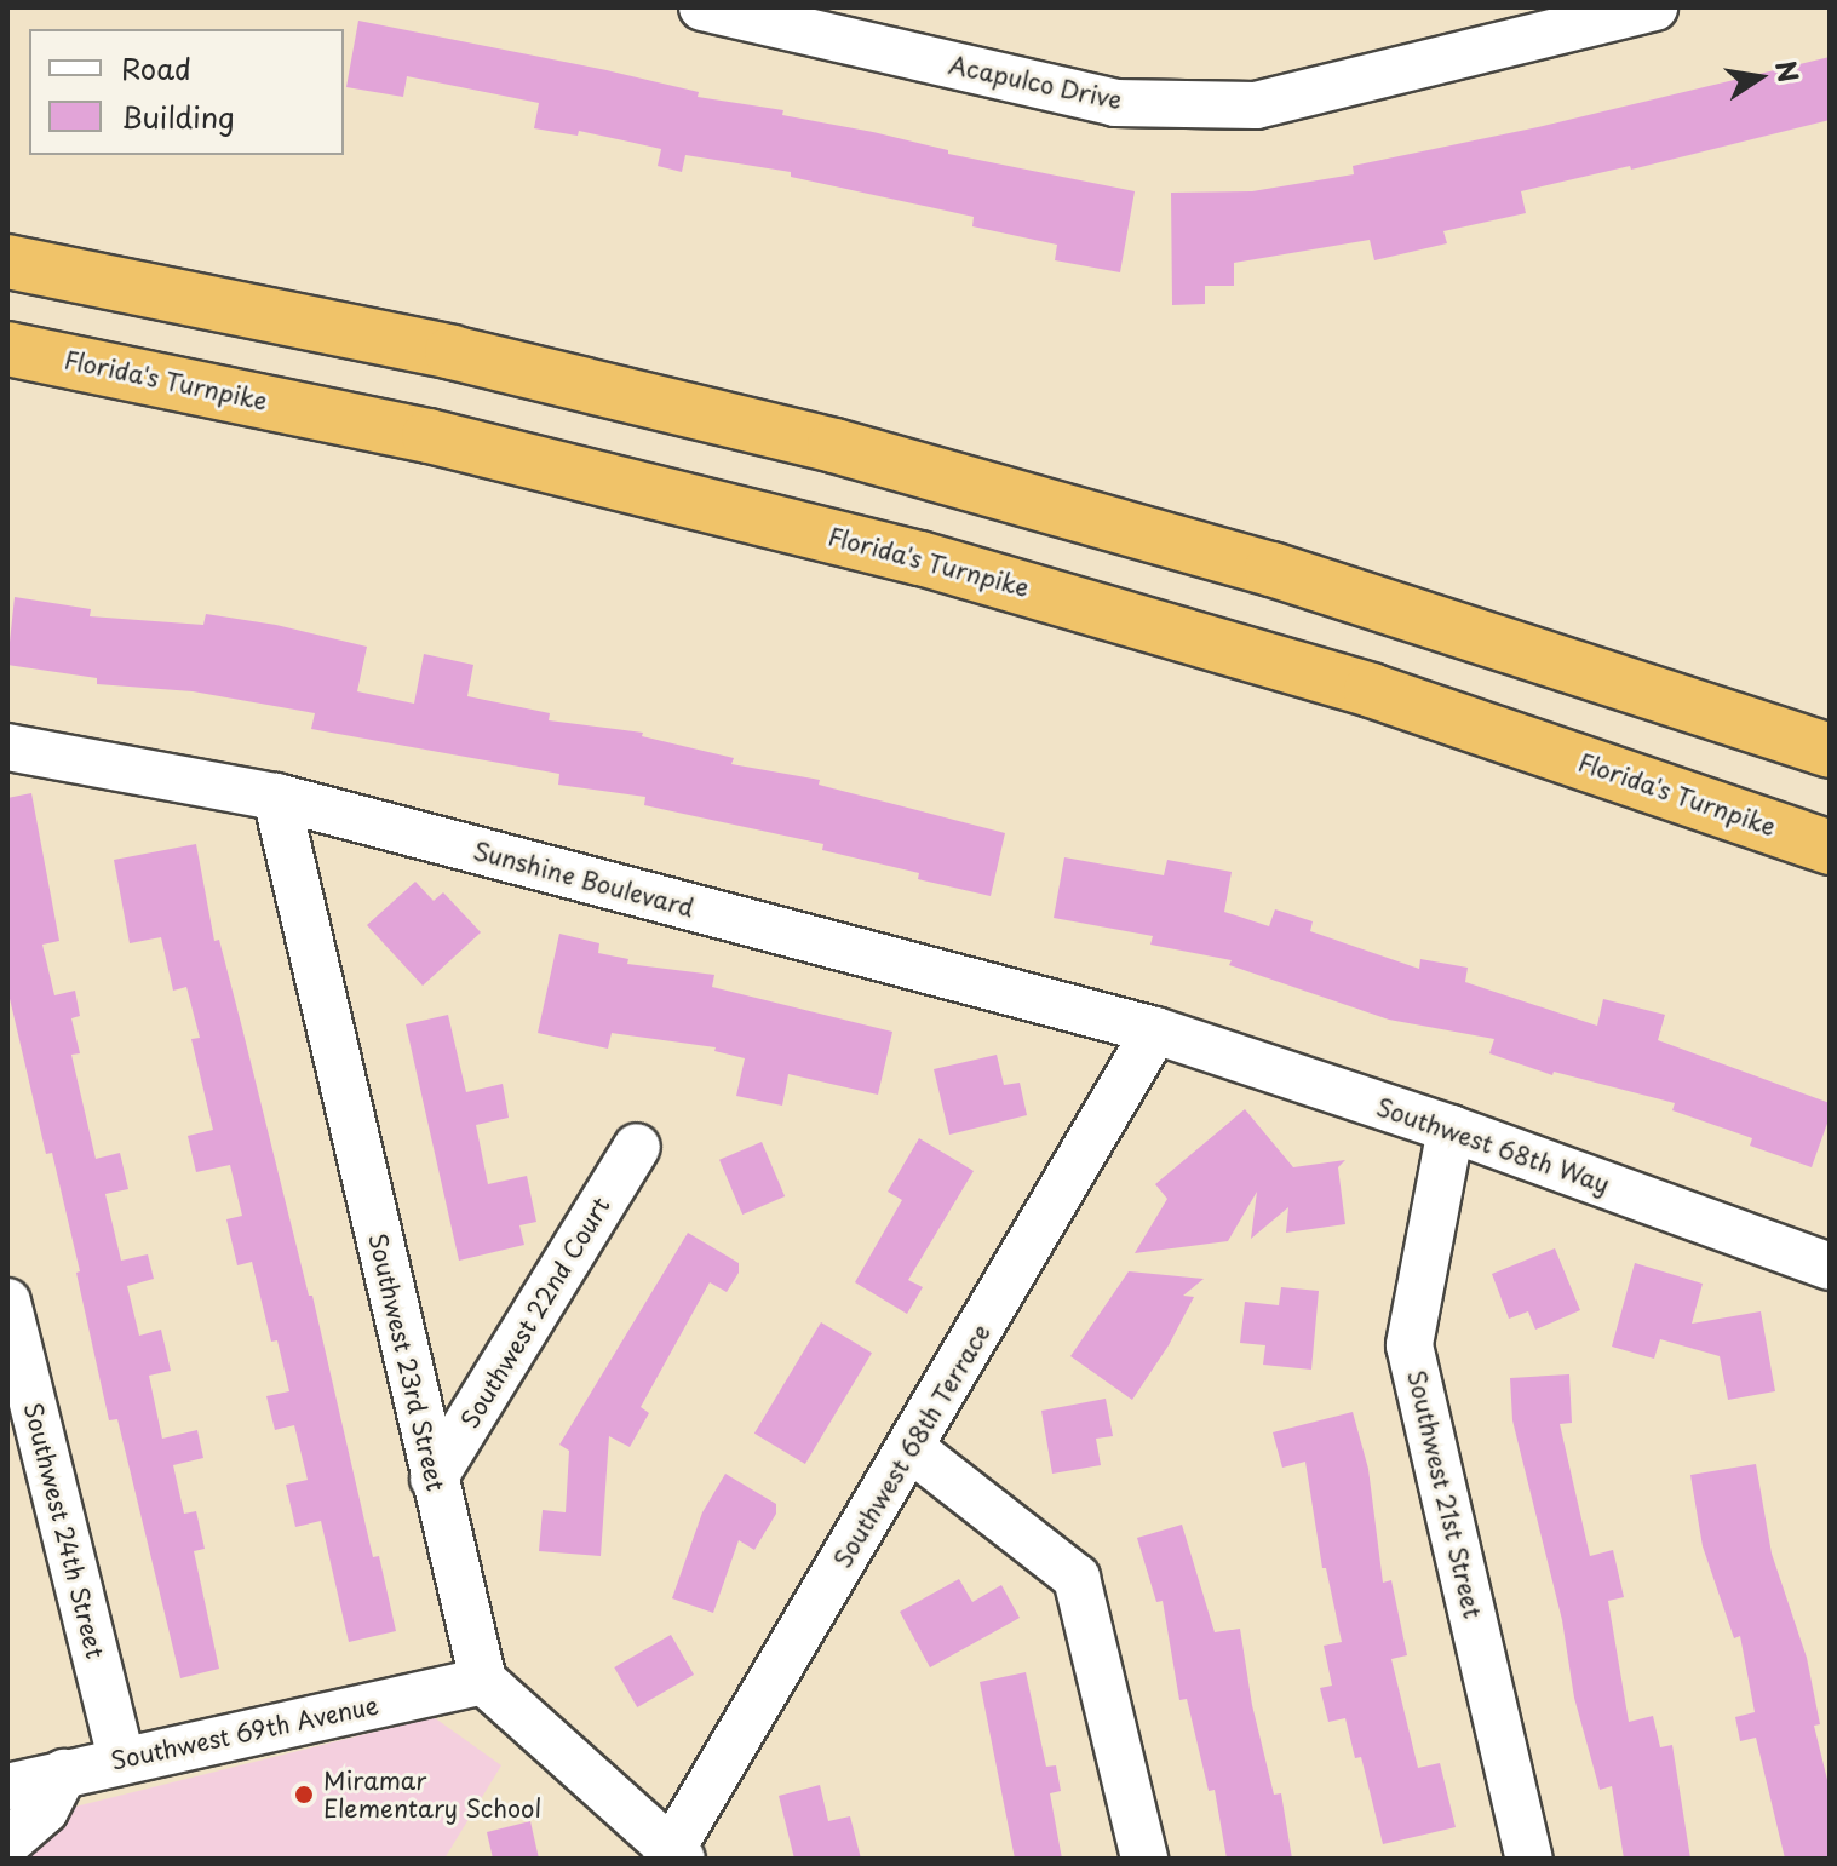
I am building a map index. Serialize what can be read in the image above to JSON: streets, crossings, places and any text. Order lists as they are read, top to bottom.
{
  "streets": {
    "highway": ["Florida's Turnpike"],
    "street": [
      "Acapulco Drive",
      "Sunshine Boulevard",
      "Southwest 68th Way",
      "Southwest 22nd Court",
      "Southwest 23rd Street",
      "Southwest 68th Terrace",
      "Southwest 21st Street",
      "Southwest 24th Street",
      "Southwest 69th Avenue"
    ]
  },
  "crossings": [
    ["Sunshine Boulevard", "Southwest 68th Way"],
    ["Sunshine Boulevard", "Southwest 23rd Street"],
    ["Sunshine Boulevard", "Southwest 68th Terrace"],
    ["Southwest 68th Way", "Southwest 68th Terrace"],
    ["Southwest 68th Way", "Southwest 21st Street"],
    ["Southwest 22nd Court", "Southwest 23rd Street"],
    ["Southwest 23rd Street", "Southwest 69th Avenue"],
    ["Southwest 24th Street", "Southwest 69th Avenue"]
  ],
  "places": ["Miramar Elementary School"],
  "legend": ["Road", "Building"],
  "north": "right"
}
